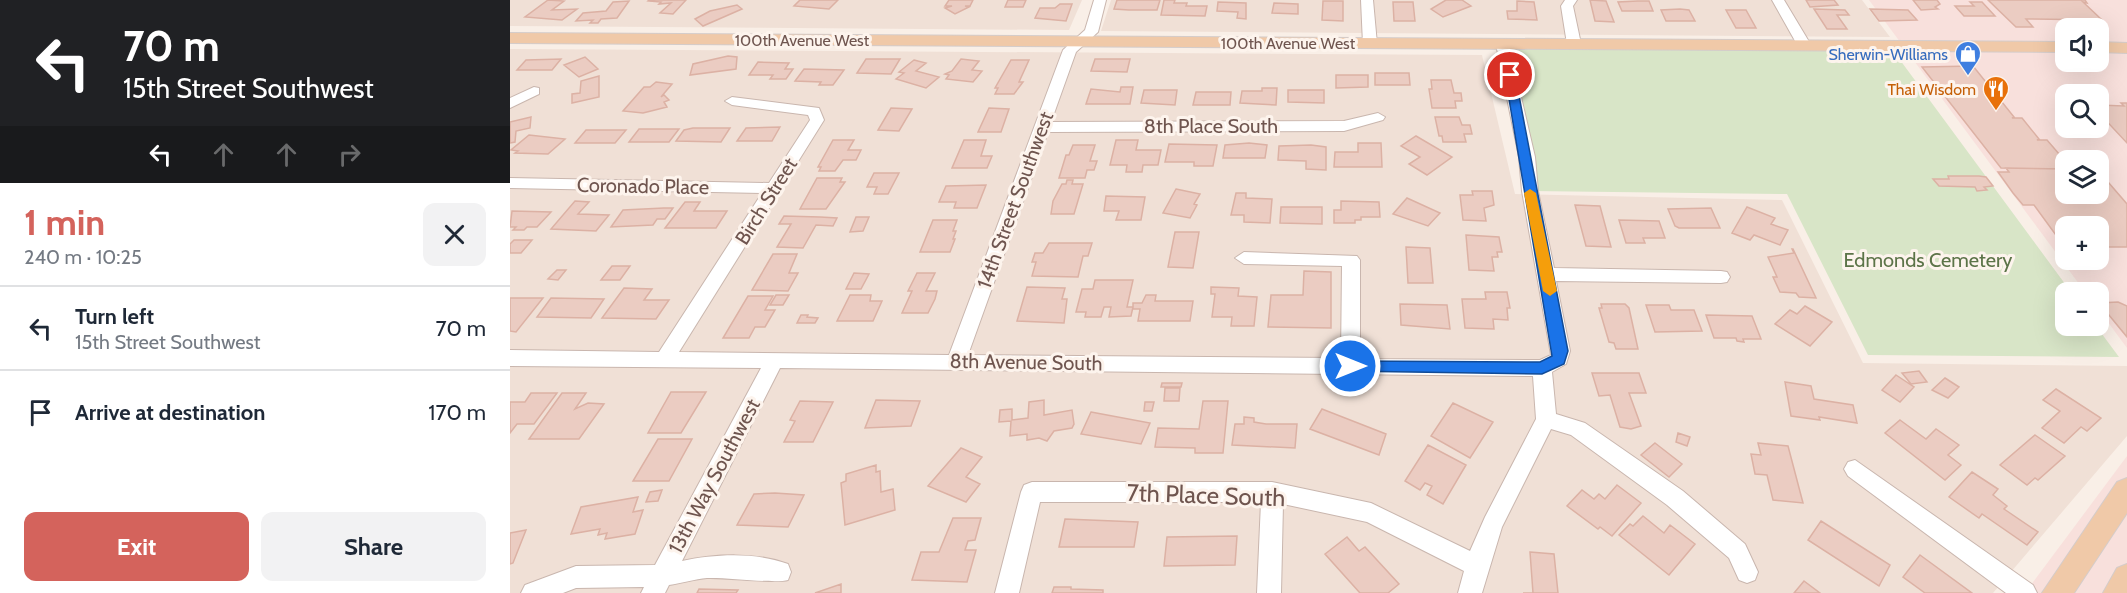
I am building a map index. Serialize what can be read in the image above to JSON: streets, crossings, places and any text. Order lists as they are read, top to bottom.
{
  "streets": {
    "main road": ["100th Avenue West"],
    "street": [
      "8th Place South",
      "Coronado Place",
      "14th Street Southwest",
      "Birch Street",
      "8th Avenue South",
      "13th Way Southwest",
      "7th Place South"
    ]
  },
  "crossings": [
    ["100th Avenue West", "14th Street Southwest"],
    ["8th Place South", "14th Street Southwest"],
    ["Coronado Place", "Birch Street"],
    ["14th Street Southwest", "8th Avenue South"],
    ["Birch Street", "8th Avenue South"],
    ["8th Avenue South", "13th Way Southwest"]
  ],
  "parks": ["Edmonds Cemetery"],
  "places": {
    "shop": ["Sherwin-Williams"],
    "restaurant": ["Thai Wisdom"]
  },
  "page": {
    "turn": ["70 m", "15th Street Southwest"],
    "map_buttons": ["+", "−"],
    "heading": ["1 min", "240 m · 10:25"],
    "list": [
      {
        "name": "Turn left",
        "note": "15th Street Southwest",
        "value": "70 m"
      },
      {
        "name": "Arrive at destination",
        "value": "170 m"
      }
    ],
    "buttons": ["Exit", "Share"]
  }
}
